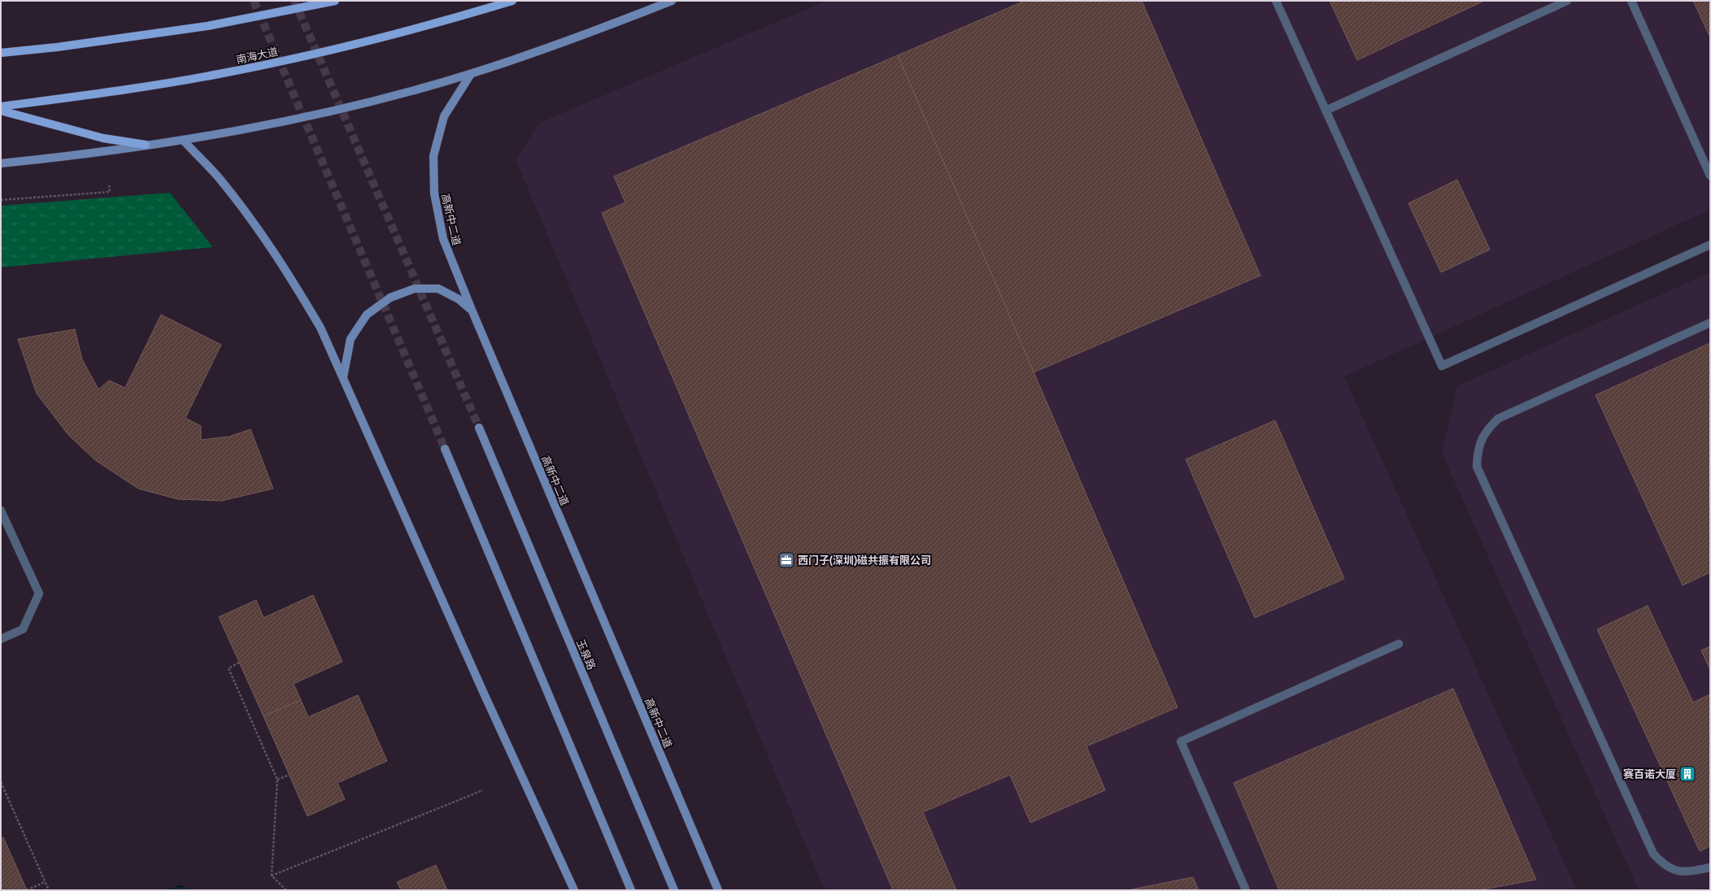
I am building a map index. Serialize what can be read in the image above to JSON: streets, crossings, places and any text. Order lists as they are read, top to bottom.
{
  "streets": {
    "main road": ["南海大道", "高新中二道", "玉泉路"]
  },
  "places": {
    "office": ["西门子(深圳)磁共振有限公司"],
    "building": ["赛百诺大厦"]
  }
}
